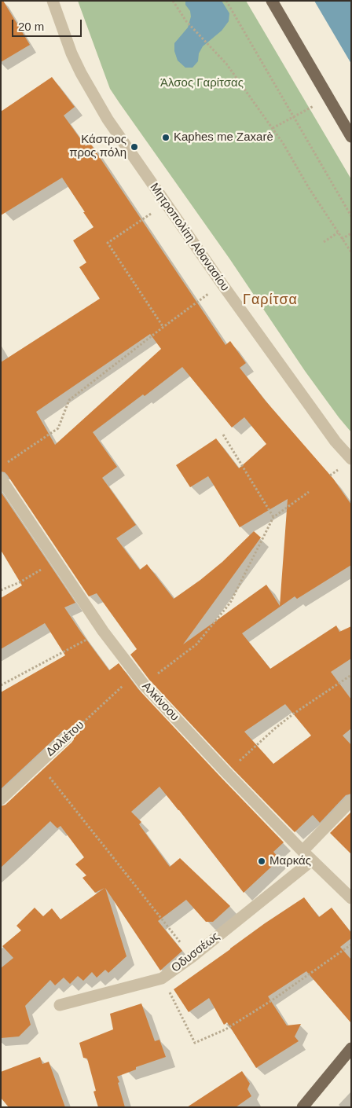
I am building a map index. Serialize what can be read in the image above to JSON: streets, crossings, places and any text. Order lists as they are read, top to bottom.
{
  "streets": {
    "street": [
      "Μητροπολίτη Αθανασίου",
      "Αλκίνοου",
      "Δαλιέτου",
      "Οδυσσέως"
    ]
  },
  "crossings": [
    ["Αλκίνοου", "Οδυσσέως"]
  ],
  "districts": ["Γαρίτσα"],
  "parks": ["Άλσος Γαρίτσας"],
  "places": ["Kaphes me Zaxarè", "Κάστρος προς πόλη", "Μαρκάς"],
  "scale_bar": "20 m"
}
